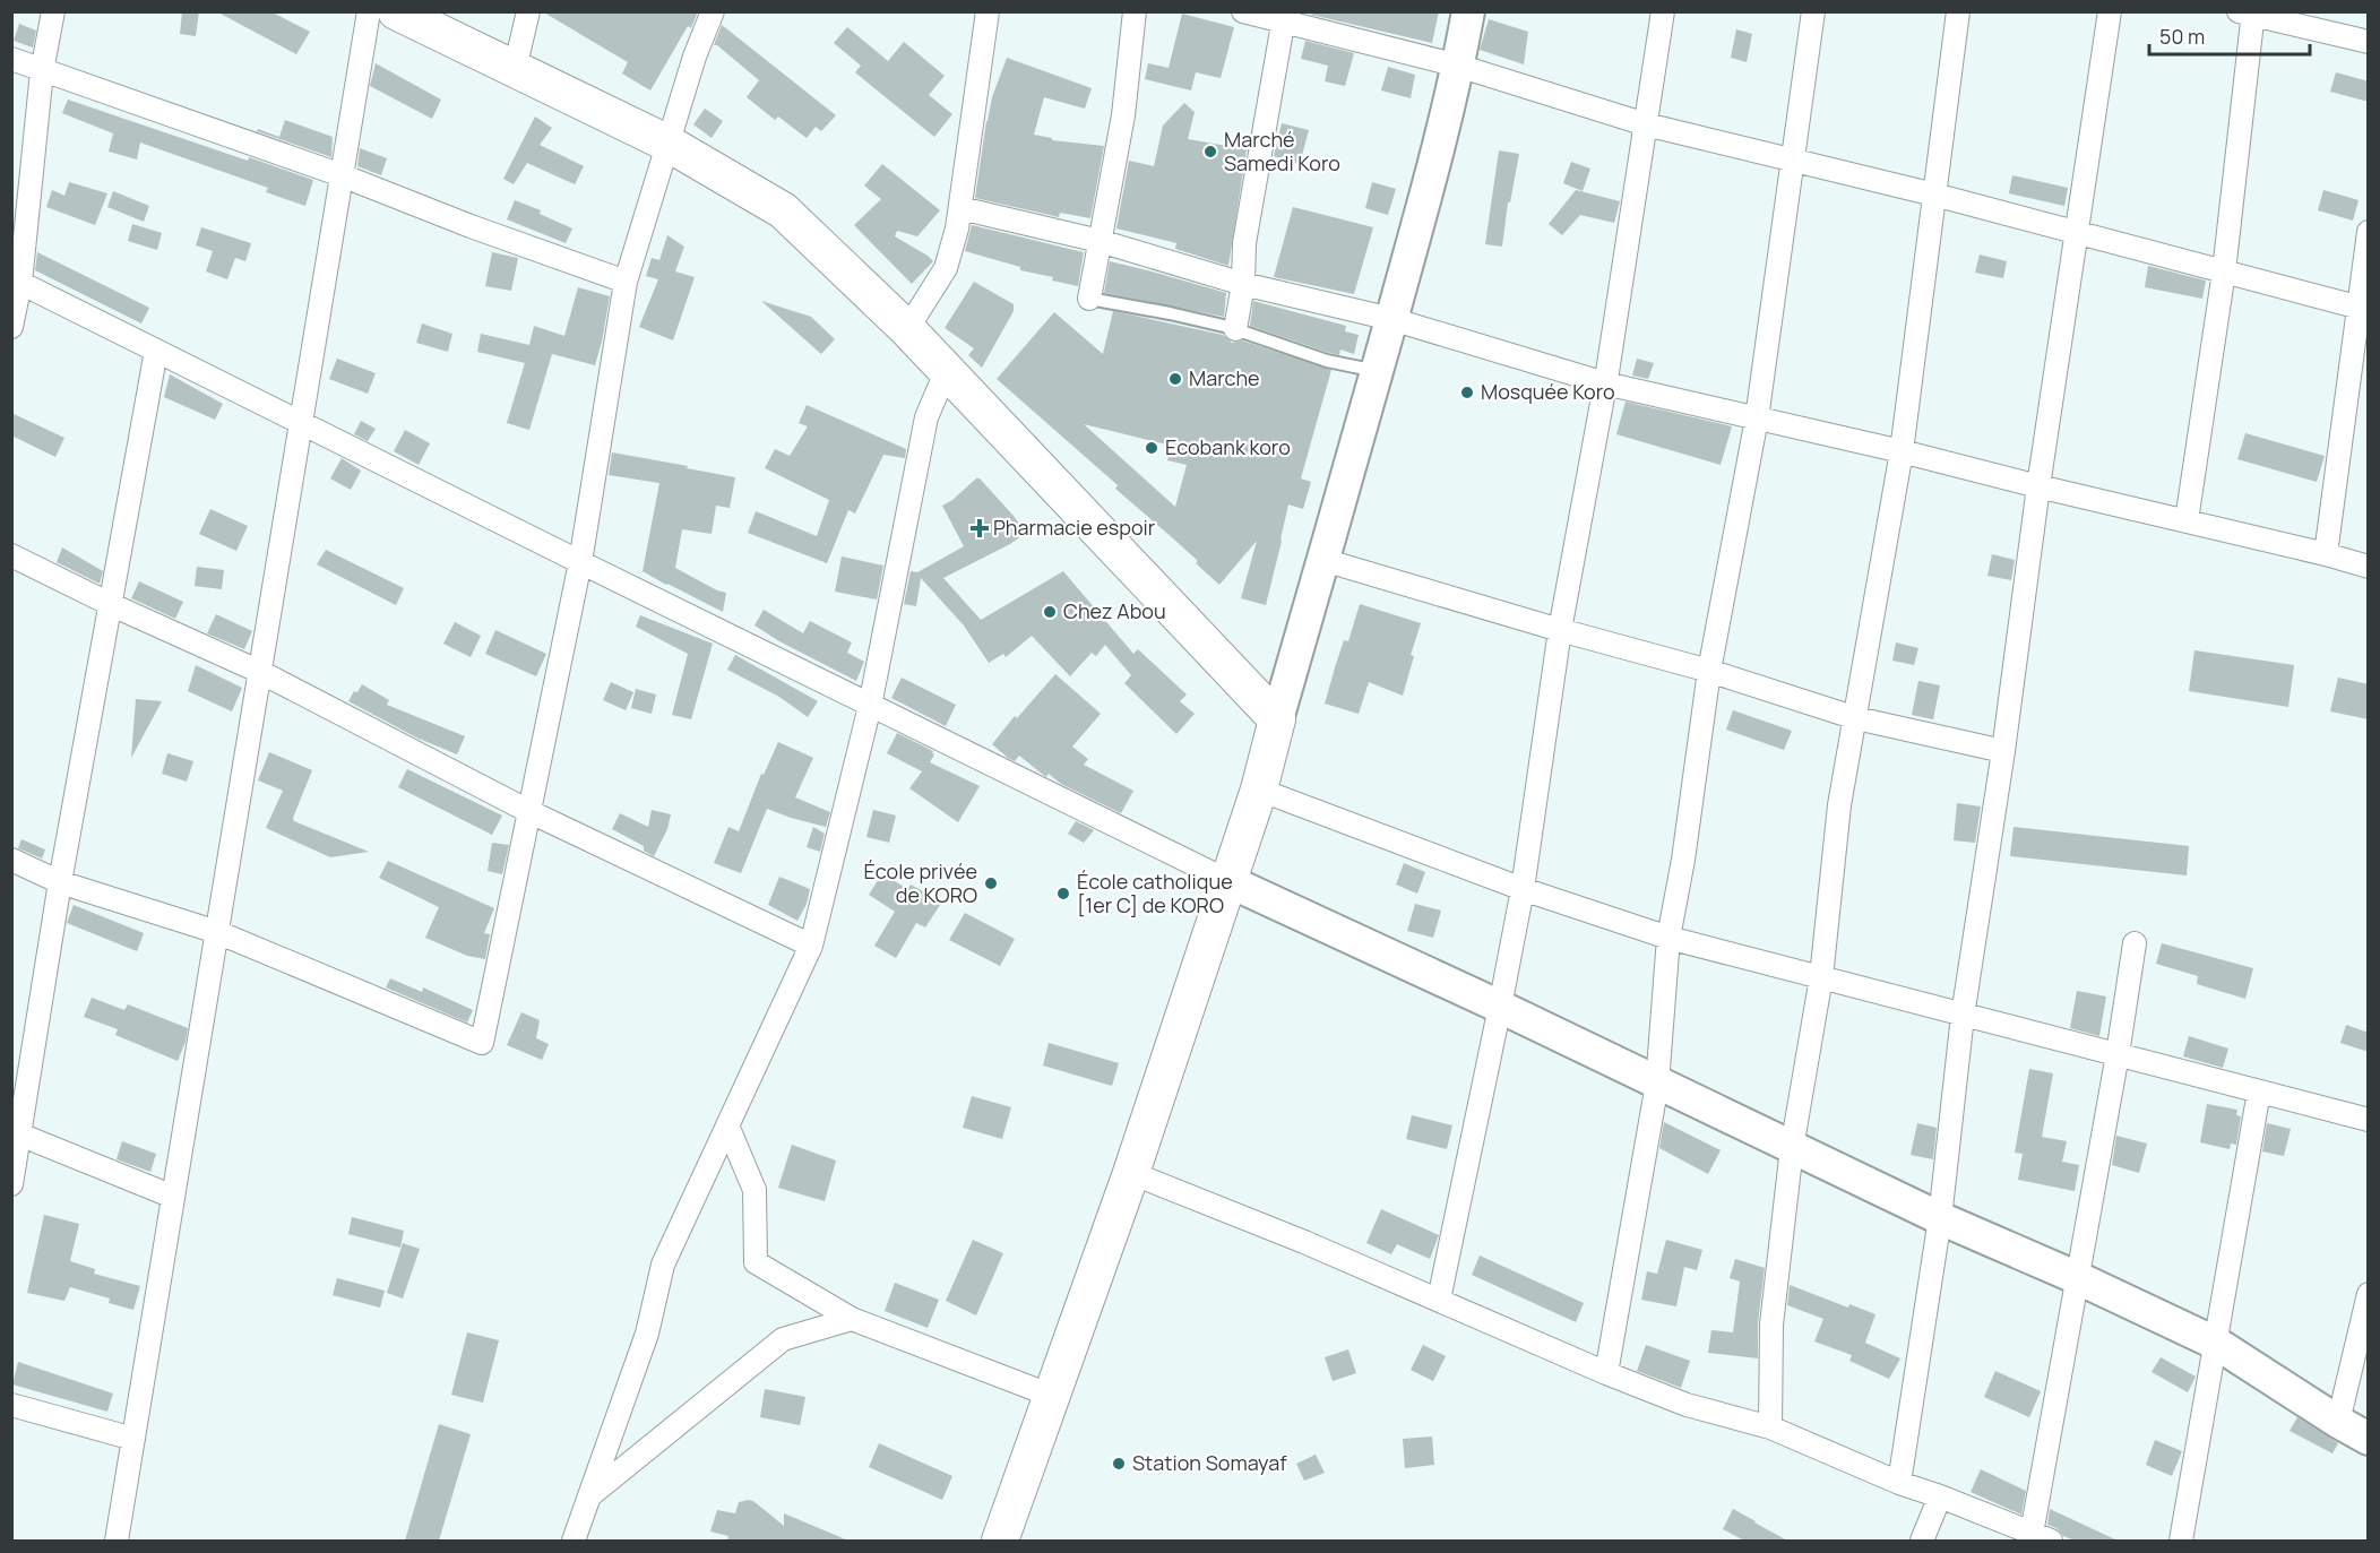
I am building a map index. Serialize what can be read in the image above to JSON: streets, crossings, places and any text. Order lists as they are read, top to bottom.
{
  "places": {
    "other": [
      "Marché Samedi Koro",
      "Marche",
      "Mosquée Koro",
      "Ecobank koro",
      "Chez Abou",
      "École privée de KORO",
      "École catholique [1er C] de KORO",
      "Station Somayaf"
    ],
    "health": ["Pharmacie espoir"]
  },
  "scale_bar": "50 m"
}
